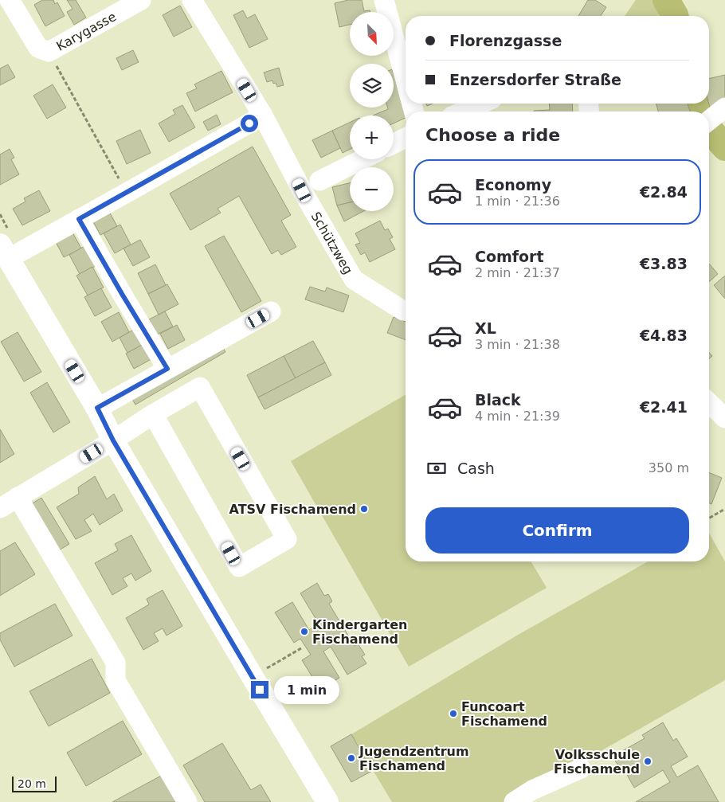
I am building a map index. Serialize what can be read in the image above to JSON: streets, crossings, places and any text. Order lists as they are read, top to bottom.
{
  "streets": {
    "street": ["Karygasse", "Schützweg"]
  },
  "places": [
    "ATSV Fischamend",
    "Kindergarten Fischamend",
    "Funcoart Fischamend",
    "Jugendzentrum Fischamend",
    "Volksschule Fischamend"
  ],
  "scale_bar": "20 m",
  "north": "bottom right",
  "page": {
    "map_buttons": ["+", "−"],
    "banner": ["Florenzgasse", "Enzersdorfer Straße"],
    "heading": "Choose a ride",
    "list": [
      {
        "name": "Economy",
        "note": "1 min · 21:36",
        "value": "€2.84"
      },
      {
        "name": "Comfort",
        "note": "2 min · 21:37",
        "value": "€3.83"
      },
      {
        "name": "XL",
        "note": "3 min · 21:38",
        "value": "€4.83"
      },
      {
        "name": "Black",
        "note": "4 min · 21:39",
        "value": "€2.41"
      }
    ],
    "pay": ["Cash", "350 m"],
    "buttons": "Confirm",
    "bubble": "1 min",
    "scale": "20 m"
  }
}
